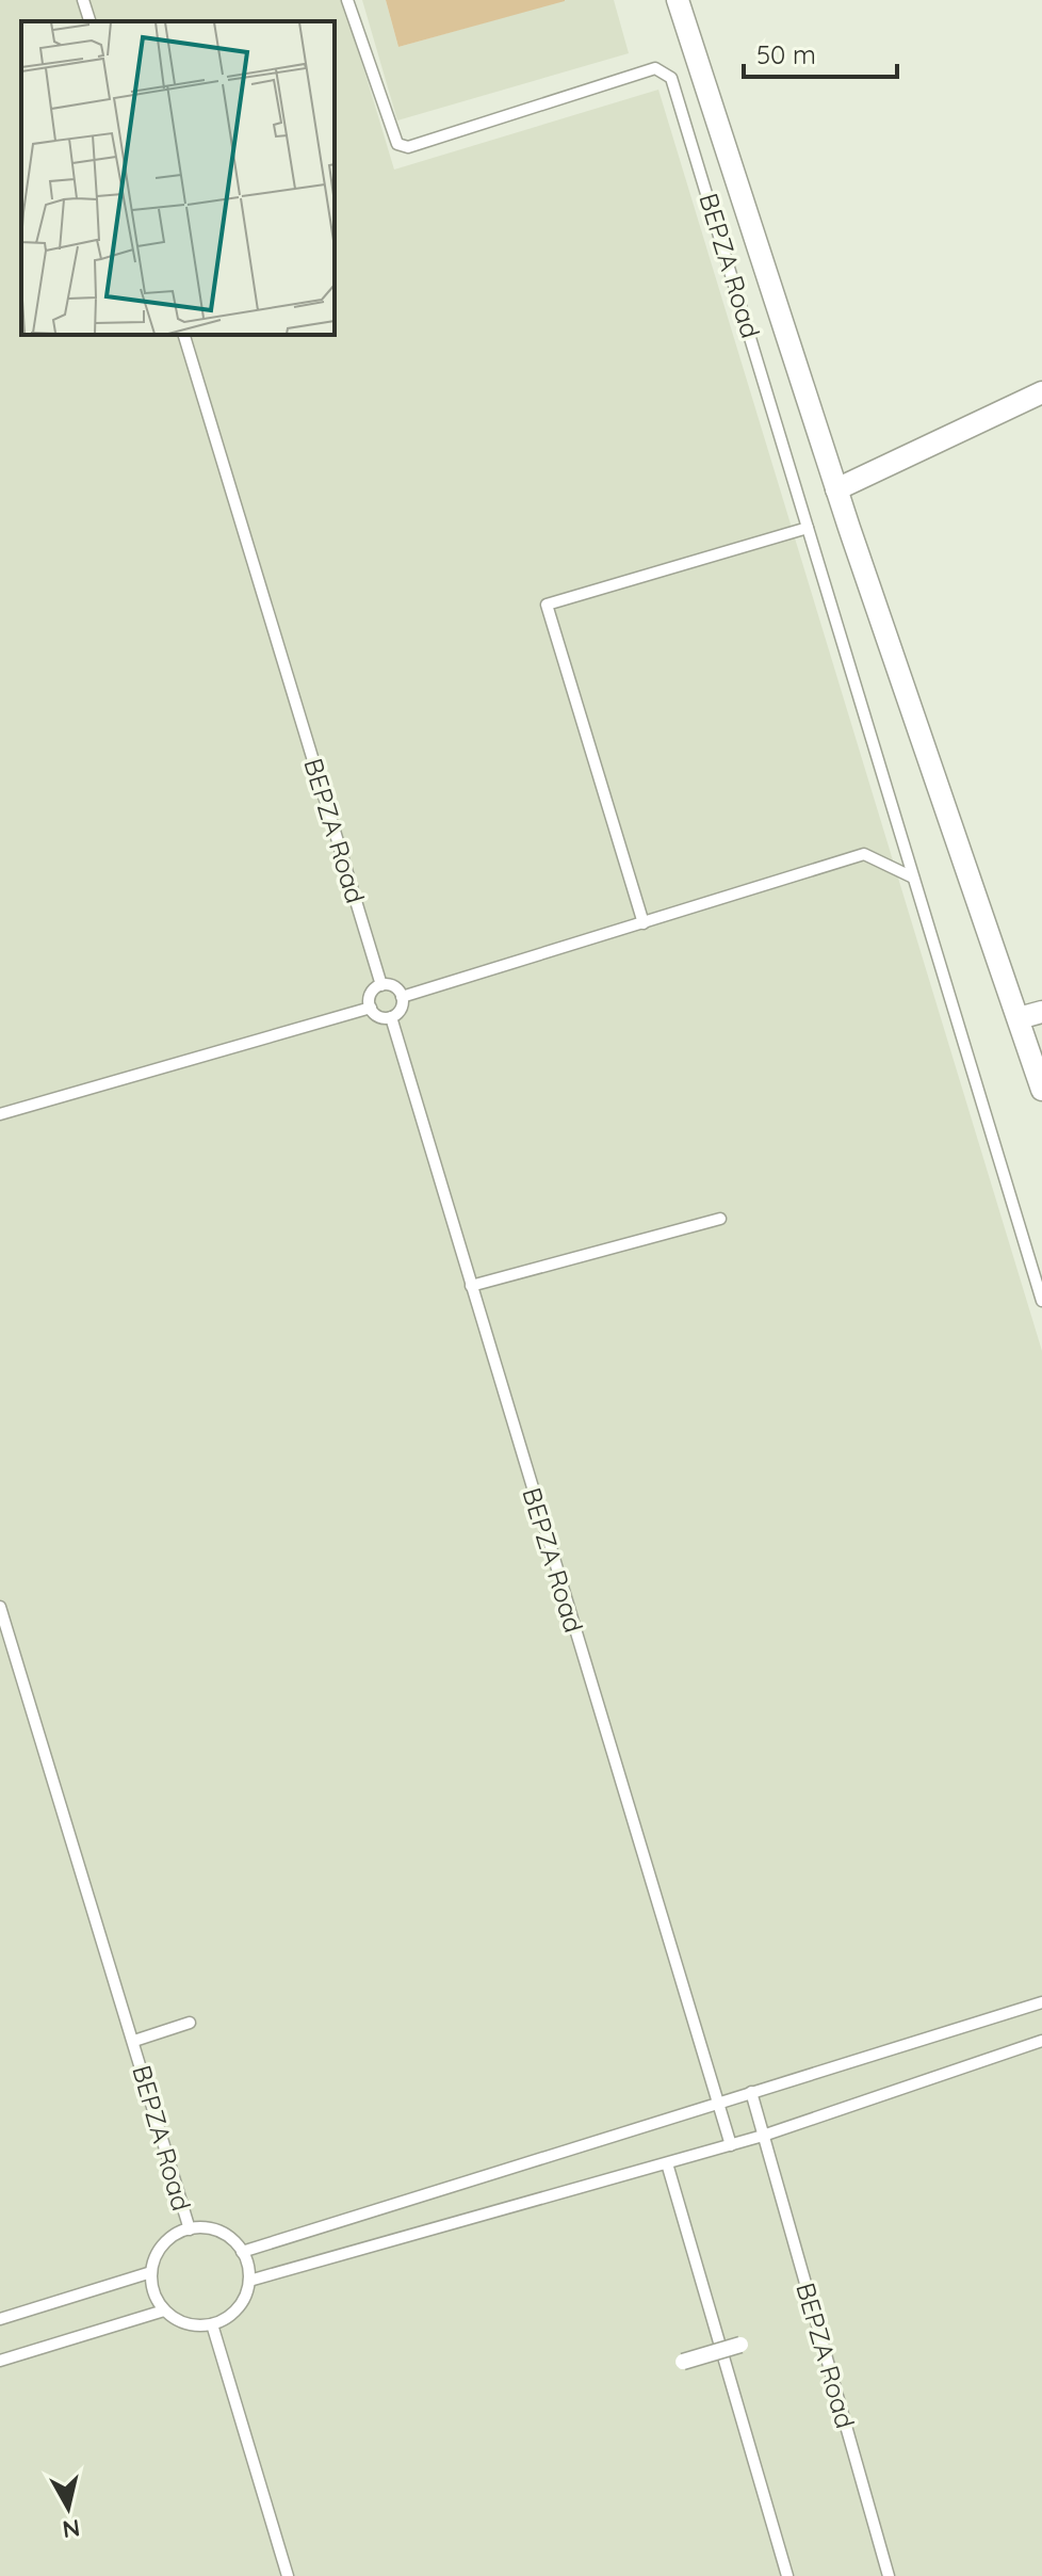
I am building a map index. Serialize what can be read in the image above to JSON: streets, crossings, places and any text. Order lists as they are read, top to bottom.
{
  "streets": {
    "lane": ["BEPZA Road"]
  },
  "scale_bar": "50 m",
  "north": "bottom"
}
